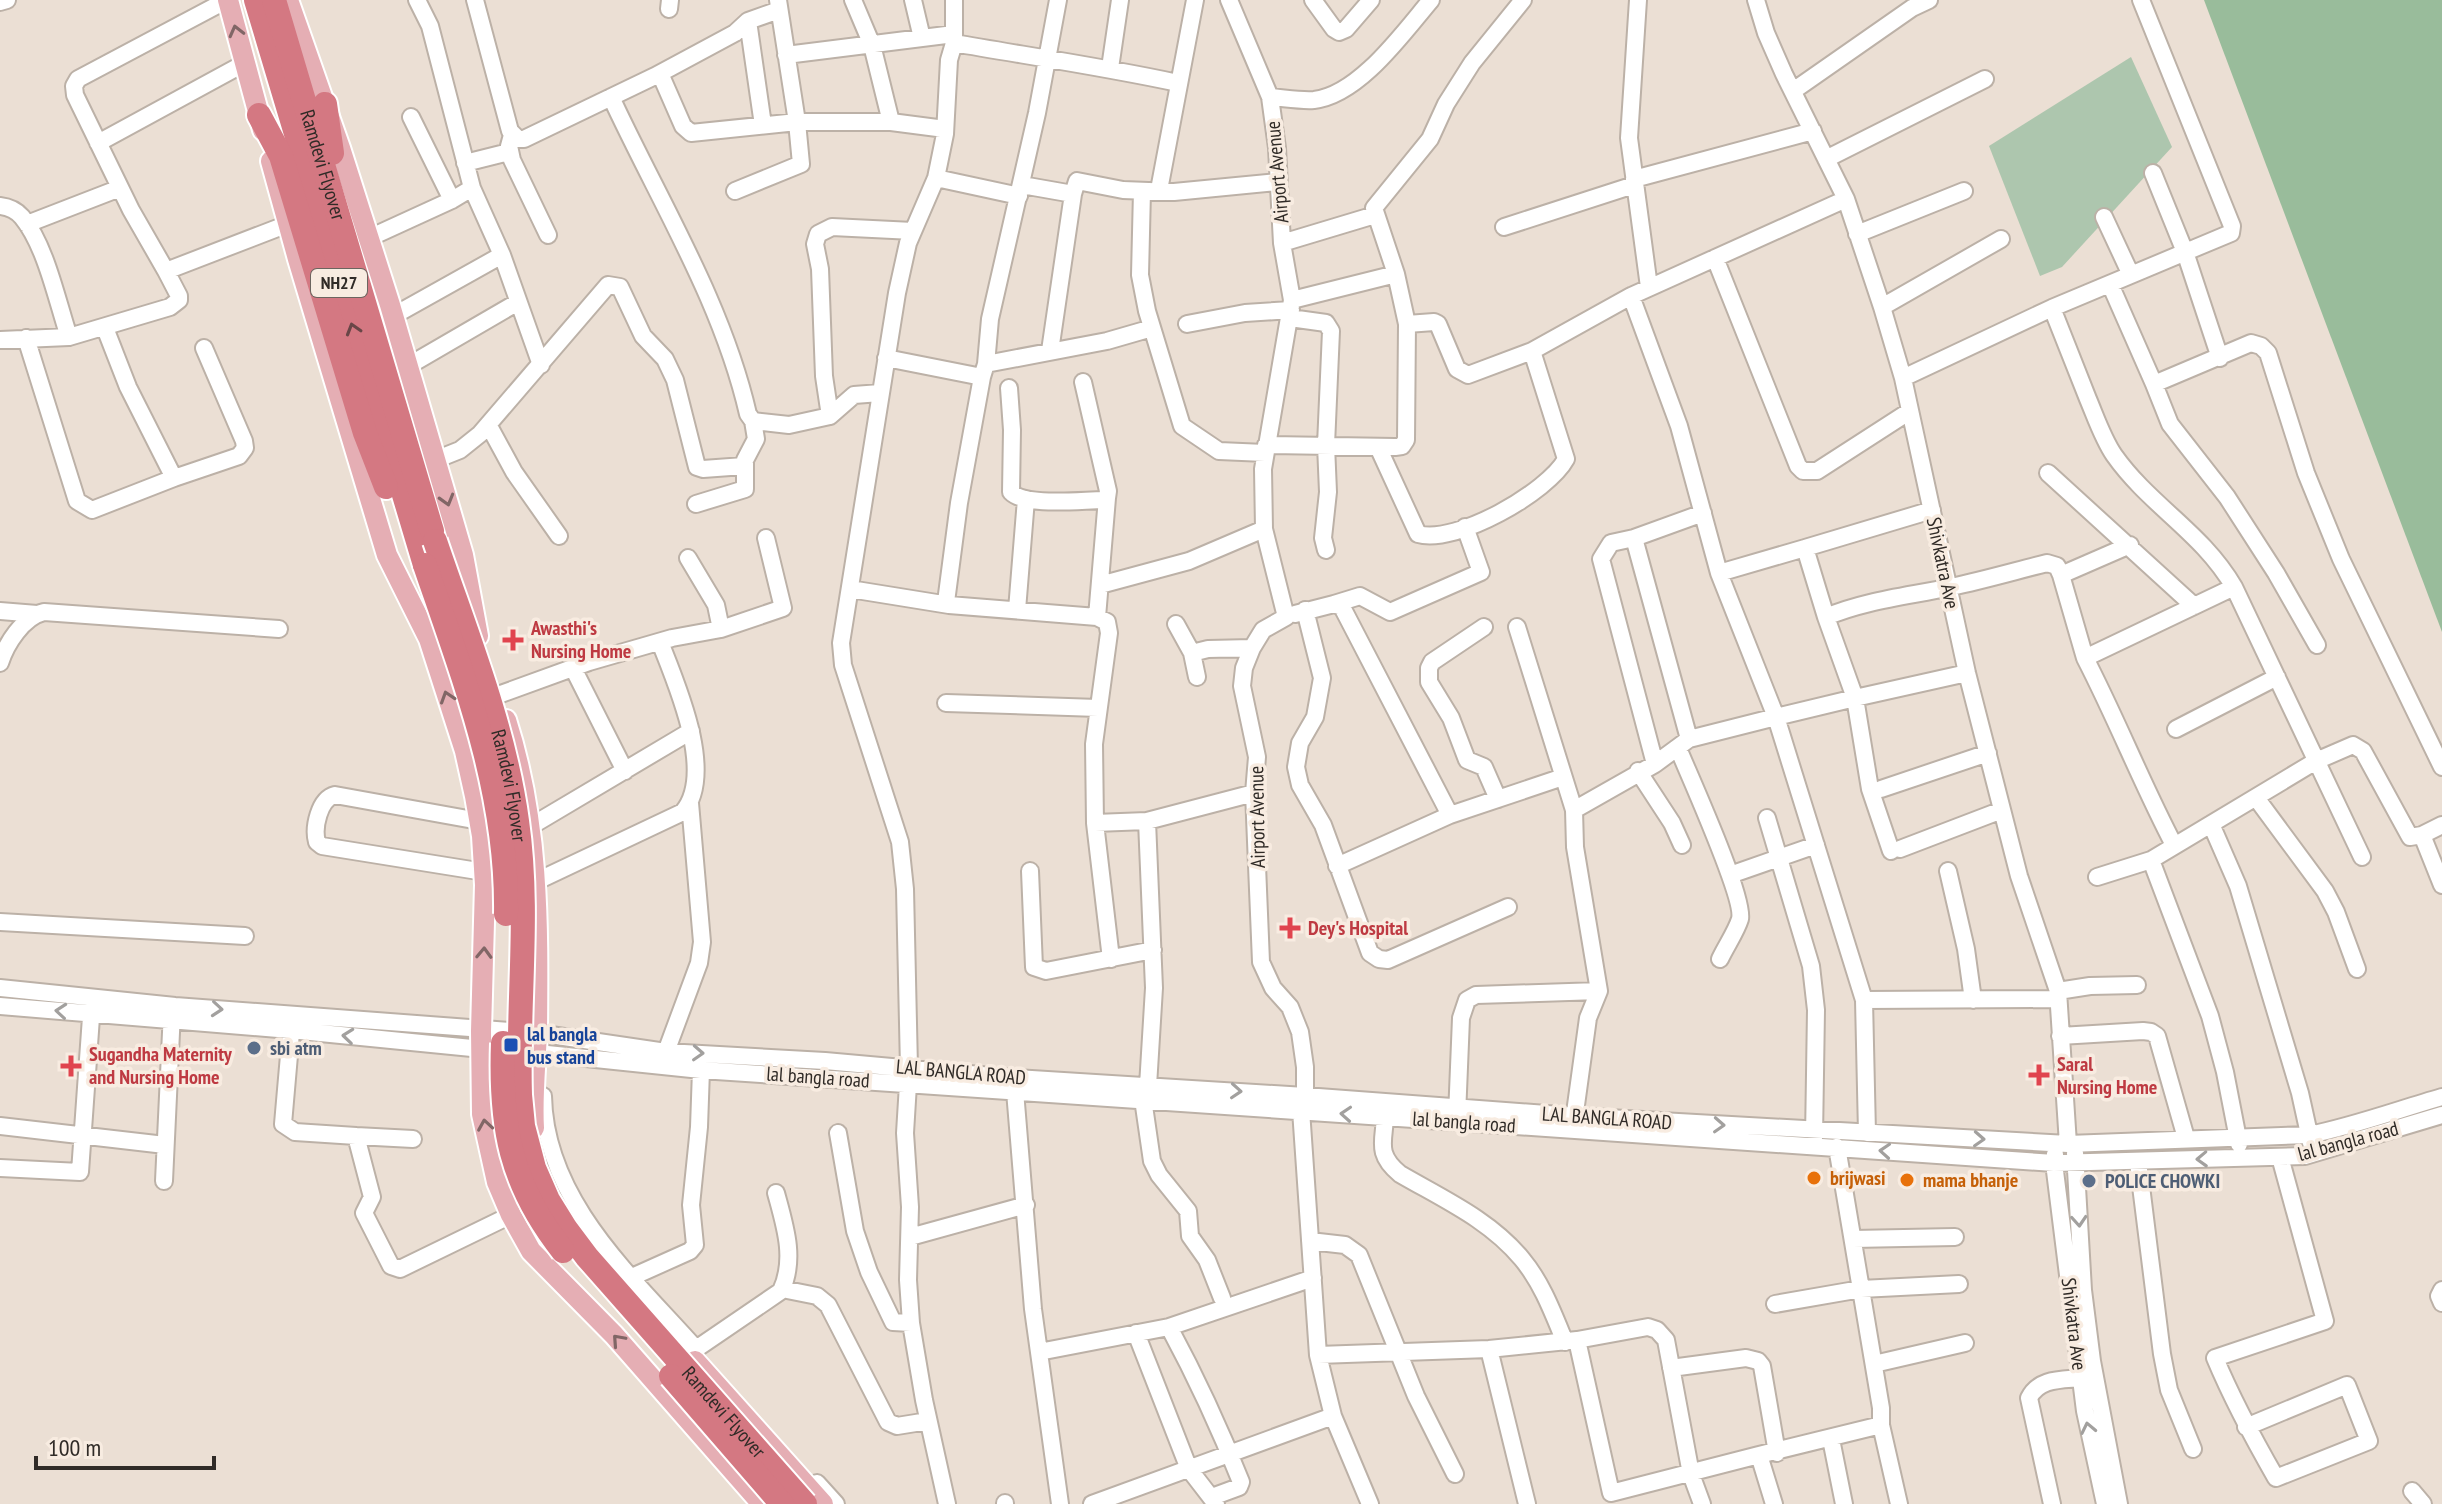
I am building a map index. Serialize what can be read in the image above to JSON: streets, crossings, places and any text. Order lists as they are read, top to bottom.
{
  "streets": {
    "highway": ["Ramdevi Flyover", "NH27"],
    "street": [
      "Airport Avenue",
      "Shivkatra Ave",
      "LAL BANGLA ROAD",
      "lal bangla road"
    ]
  },
  "crossings": [
    ["Airport Avenue", "lal bangla road"],
    ["Shivkatra Ave", "LAL BANGLA ROAD"],
    ["Shivkatra Ave", "lal bangla road"],
    ["LAL BANGLA ROAD", "lal bangla road"]
  ],
  "places": {
    "health": [
      "Awasthi's Nursing Home",
      "Dey's Hospital",
      "Sugandha Maternity and Nursing Home",
      "Saral Nursing Home"
    ],
    "transit": ["lal bangla bus stand"],
    "other": [
      "sbi atm",
      "brijwasi",
      "mama bhanje",
      "POLICE CHOWKI"
    ]
  },
  "scale_bar": "100 m"
}
